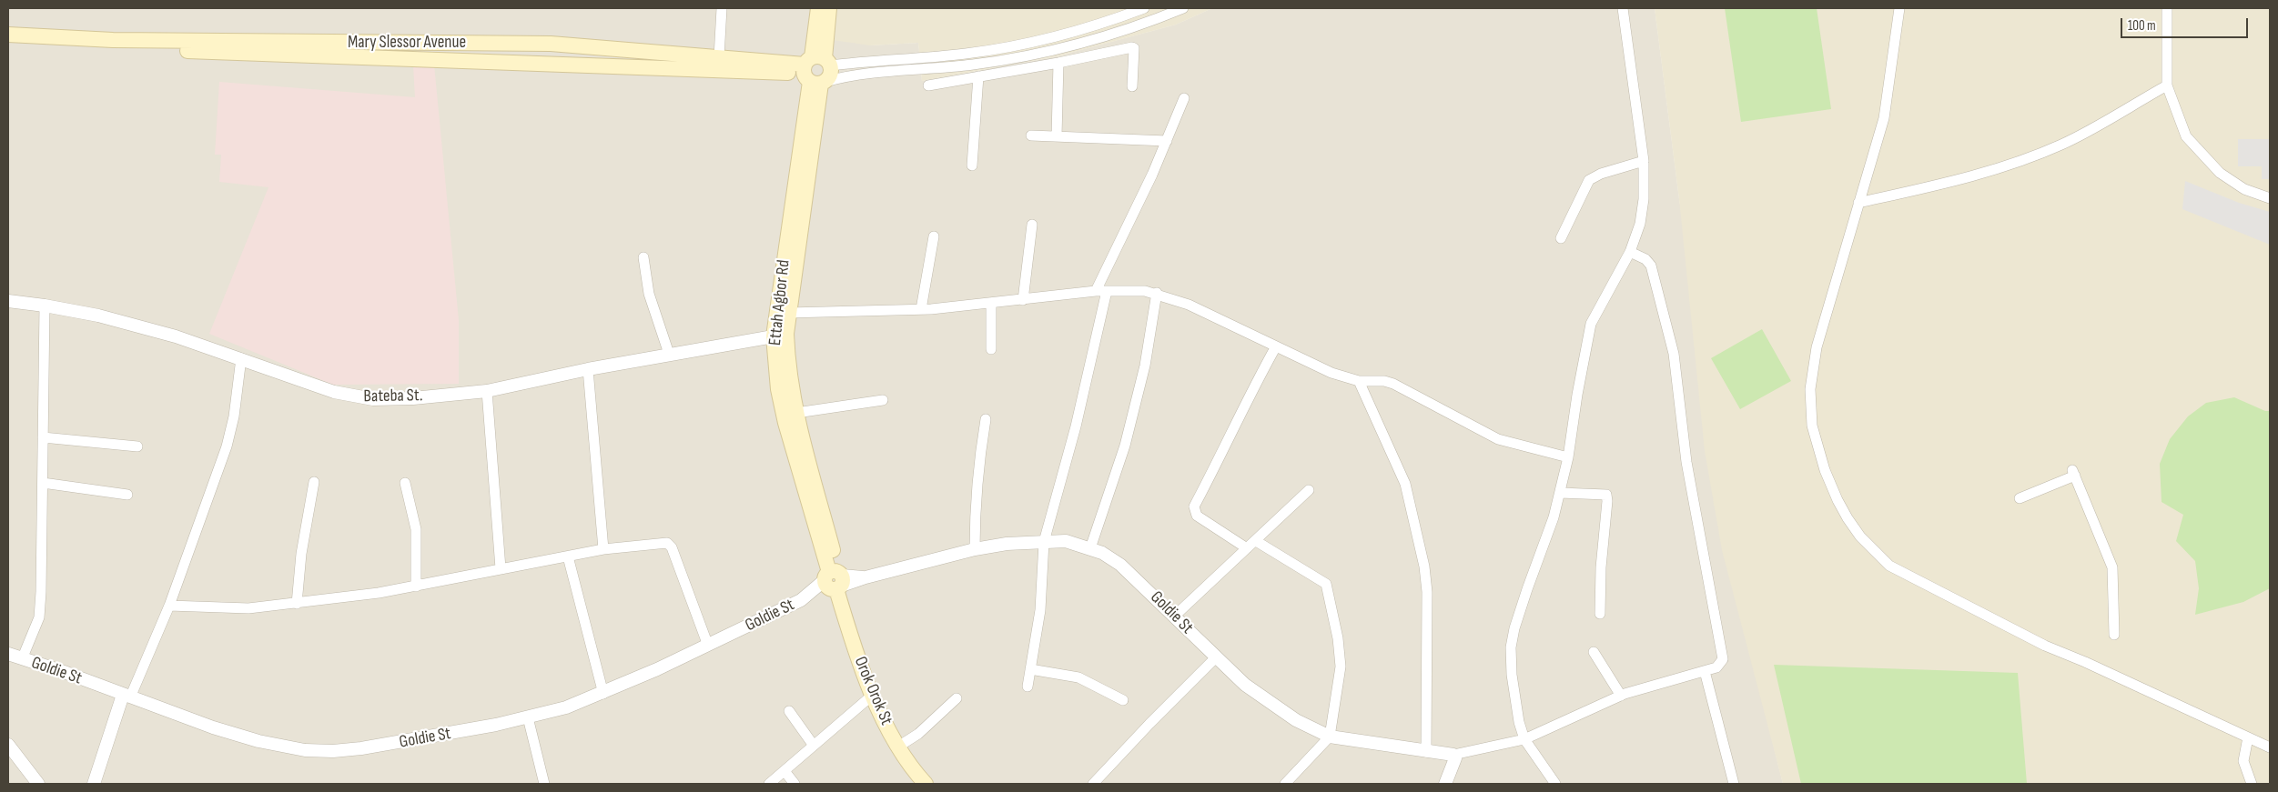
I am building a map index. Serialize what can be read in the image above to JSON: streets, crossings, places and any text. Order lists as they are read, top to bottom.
{
  "streets": {
    "main road": ["Mary Slessor Avenue", "Ettah Agbor Rd", "Orok Orok St"],
    "street": ["Bateba St.", "Goldie St"]
  },
  "crossings": [
    ["Mary Slessor Avenue", "Ettah Agbor Rd"],
    ["Ettah Agbor Rd", "Bateba St."],
    ["Ettah Agbor Rd", "Goldie St"],
    ["Ettah Agbor Rd", "Orok Orok St"],
    ["Goldie St", "Orok Orok St"]
  ],
  "scale_bar": "100 m"
}
